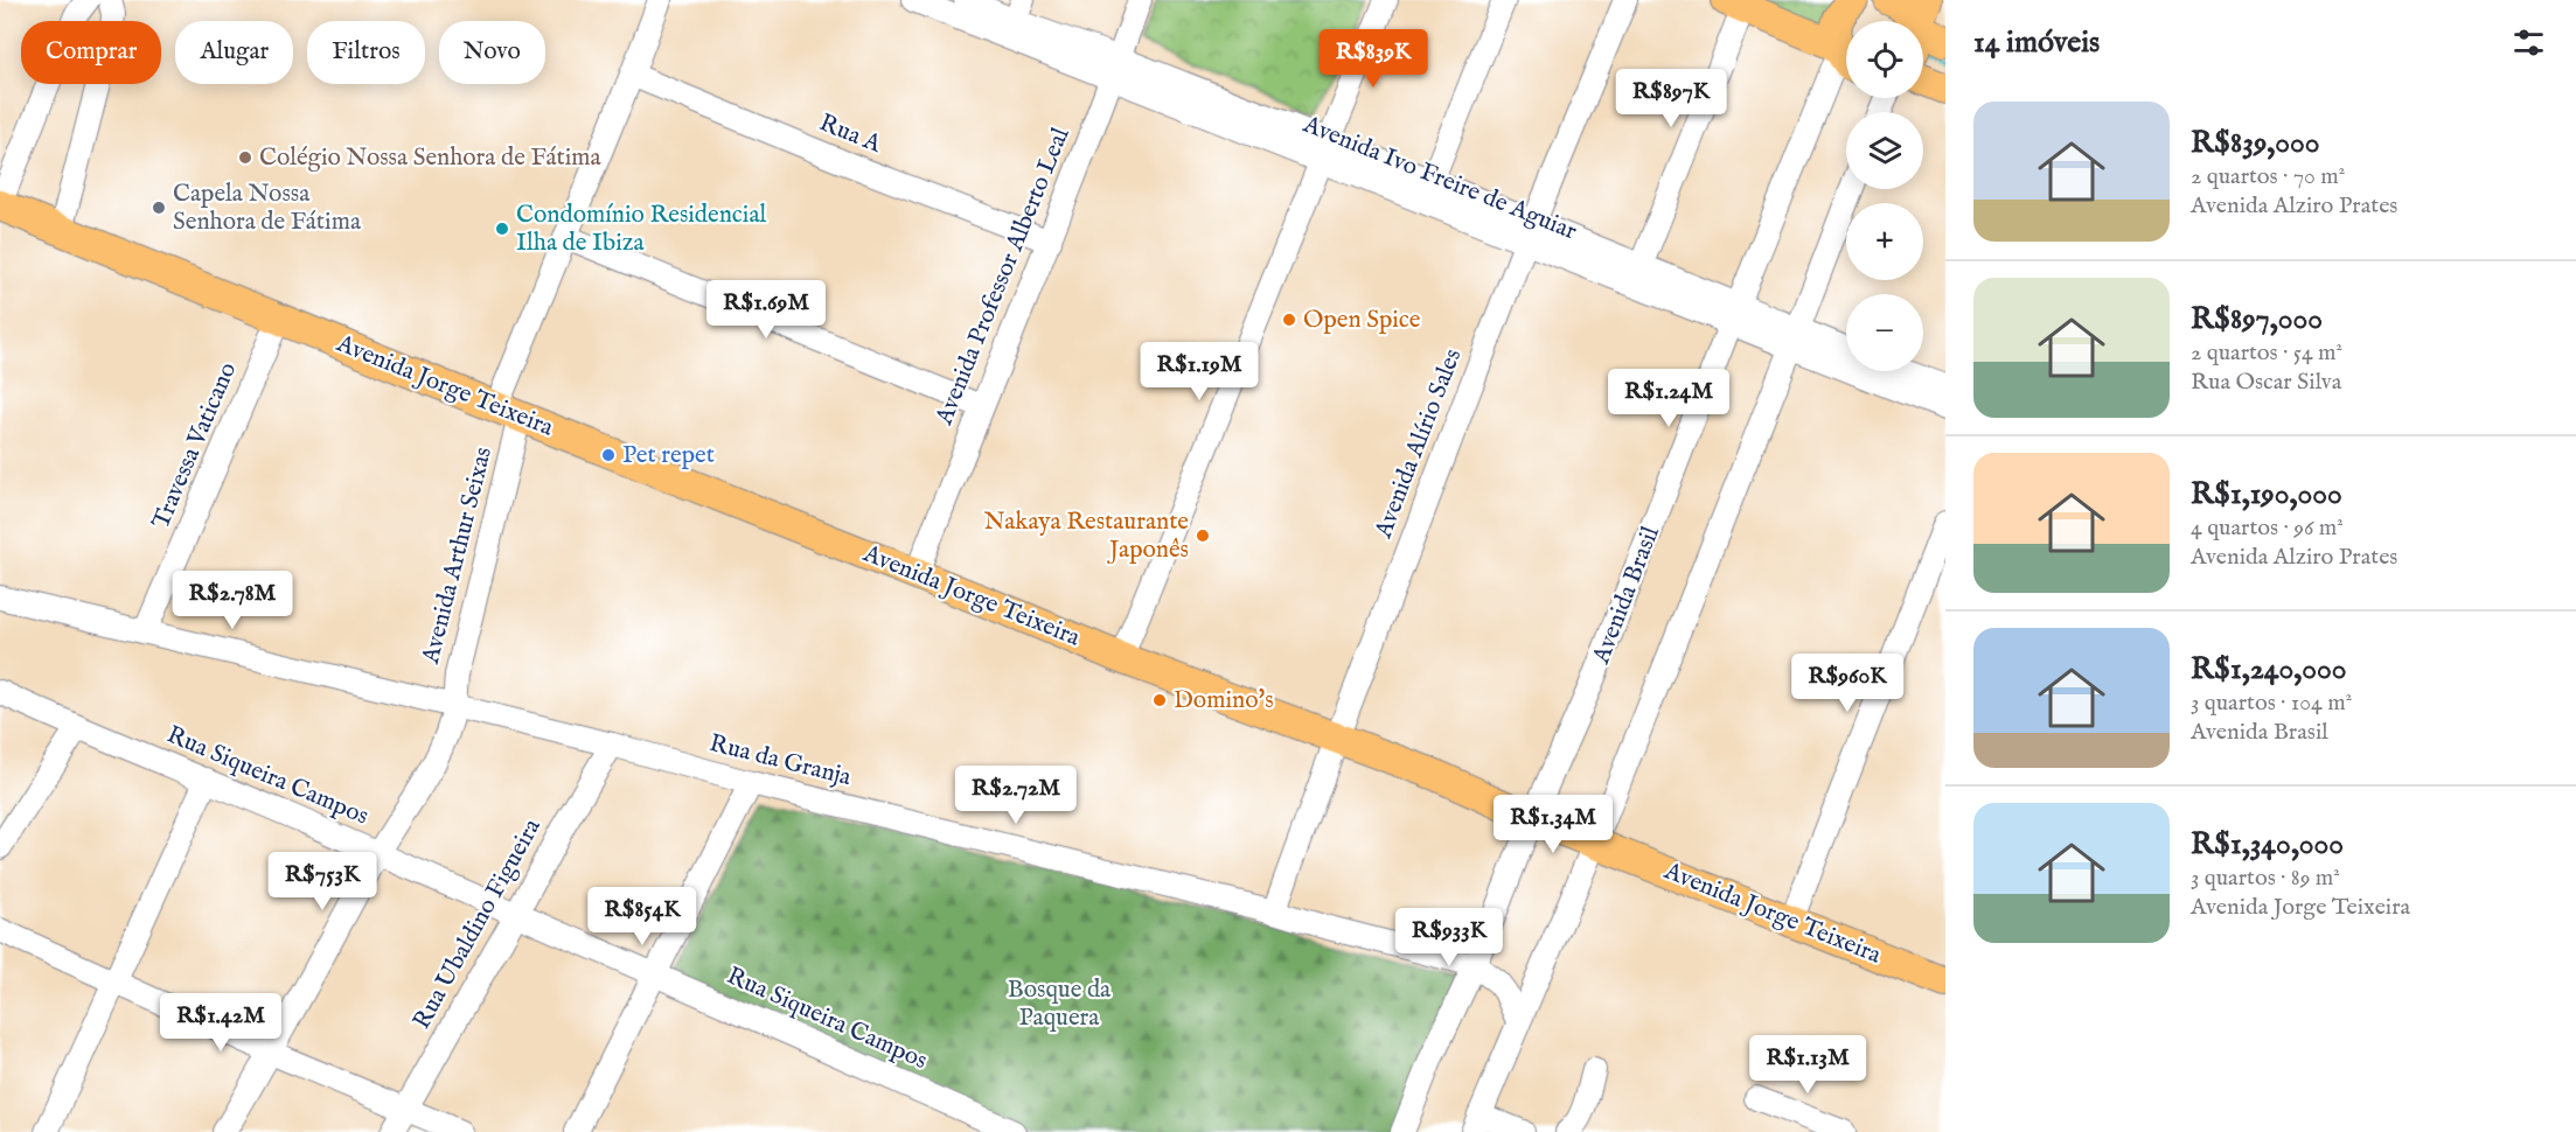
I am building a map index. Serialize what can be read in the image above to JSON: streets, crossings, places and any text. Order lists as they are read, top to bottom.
{
  "streets": {
    "main road": ["Avenida Jorge Teixeira", "Avenida Brasil"],
    "street": [
      "Rua A",
      "Avenida Ivo Freire de Aguiar",
      "Avenida Professor Alberto Leal",
      "Avenida Alírio Sales",
      "Travessa Vaticano",
      "Avenida Arthur Seixas",
      "Rua da Granja",
      "Rua Siqueira Campos",
      "Rua Ubaldino Figueira"
    ]
  },
  "crossings": [
    ["Rua A", "Avenida Professor Alberto Leal"],
    ["Rua A", "Avenida Arthur Seixas"],
    ["Avenida Ivo Freire de Aguiar", "Avenida Professor Alberto Leal"],
    ["Avenida Ivo Freire de Aguiar", "Avenida Alírio Sales"],
    ["Avenida Ivo Freire de Aguiar", "Avenida Brasil"],
    ["Avenida Professor Alberto Leal", "Avenida Jorge Teixeira"],
    ["Avenida Jorge Teixeira", "Avenida Alírio Sales"],
    ["Avenida Jorge Teixeira", "Travessa Vaticano"],
    ["Avenida Jorge Teixeira", "Avenida Arthur Seixas"],
    ["Avenida Jorge Teixeira", "Avenida Brasil"],
    ["Avenida Alírio Sales", "Rua da Granja"],
    ["Travessa Vaticano", "Rua da Granja"],
    ["Avenida Arthur Seixas", "Rua da Granja"],
    ["Avenida Arthur Seixas", "Rua Siqueira Campos"],
    ["Avenida Brasil", "Rua da Granja"],
    ["Rua da Granja", "Rua Ubaldino Figueira"],
    ["Rua Siqueira Campos", "Rua Ubaldino Figueira"]
  ],
  "parks": ["Bosque da Paquera"],
  "places": [
    "Colégio Nossa Senhora de Fátima",
    "Capela Nossa Senhora de Fátima",
    "Condomínio Residencial Ilha de Ibiza",
    "Open Spice",
    "Pet repet",
    "Nakaya Restaurante Japonês",
    "Domino's"
  ],
  "page": {
    "heading": "14 imóveis",
    "map_buttons": ["+", "−"],
    "chip": [
      "Comprar",
      "Alugar",
      "Filtros",
      "Novo"
    ],
    "price": [
      "R$839K",
      "R$897K",
      "R$1.69M",
      "R$1.19M",
      "R$1.24M",
      "R$2.78M",
      "R$960K",
      "R$2.72M",
      "R$1.34M",
      "R$753K",
      "R$854K",
      "R$933K",
      "R$1.42M",
      "R$1.13M"
    ],
    "list": [
      {
        "name": "R$839,000",
        "note": "2 quartos · 70 m² · Avenida Alziro Prates"
      },
      {
        "name": "R$897,000",
        "note": "2 quartos · 54 m² · Rua Oscar Silva"
      },
      {
        "name": "R$1,190,000",
        "note": "4 quartos · 96 m² · Avenida Alziro Prates"
      },
      {
        "name": "R$1,240,000",
        "note": "3 quartos · 104 m² · Avenida Brasil"
      },
      {
        "name": "R$1,340,000",
        "note": "3 quartos · 89 m² · Avenida Jorge Teixeira"
      }
    ]
  }
}
